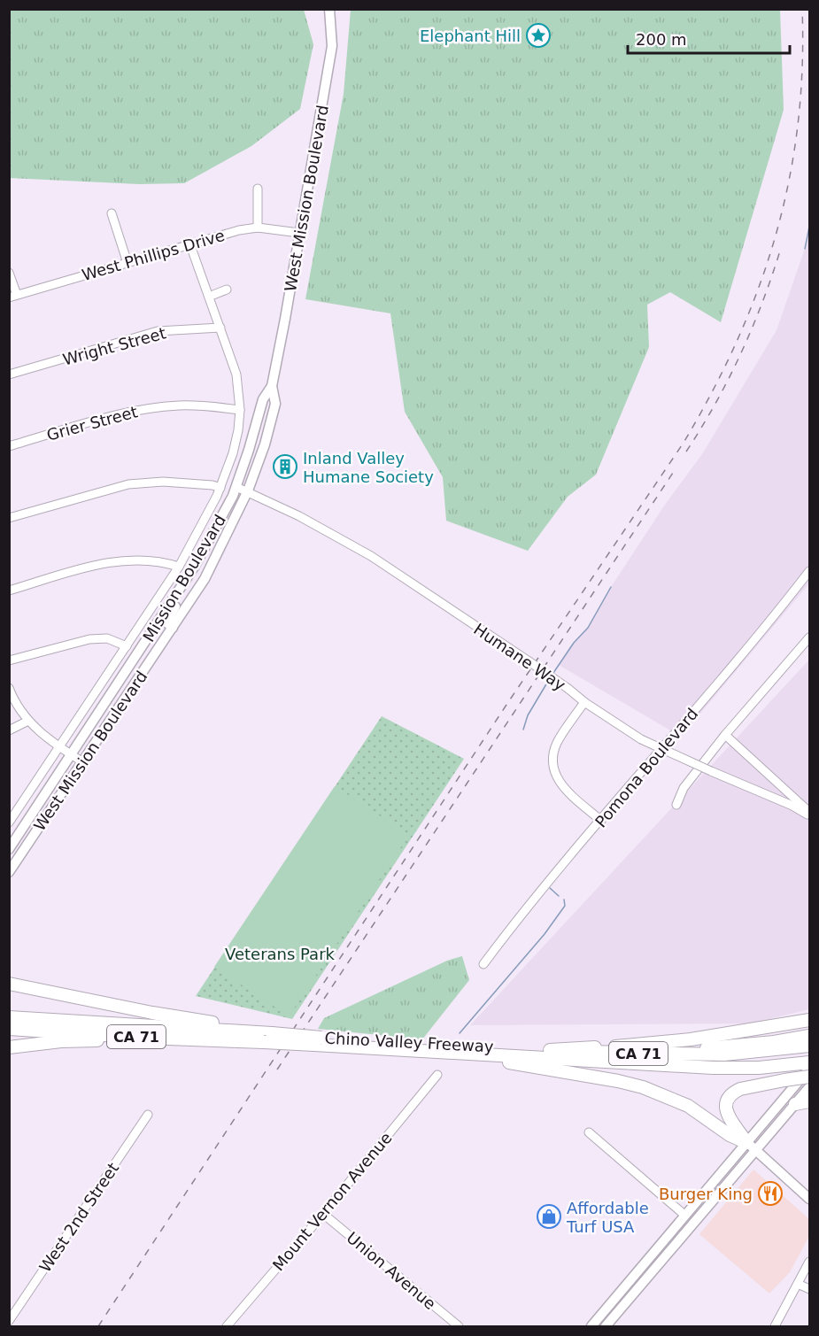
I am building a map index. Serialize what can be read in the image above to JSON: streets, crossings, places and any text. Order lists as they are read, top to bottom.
{
  "streets": {
    "highway": ["CA 71", "Chino Valley Freeway"],
    "main road": ["West Mission Boulevard", "Mission Boulevard"],
    "street": [
      "West Phillips Drive",
      "Wright Street",
      "Grier Street",
      "Humane Way",
      "Pomona Boulevard",
      "Mount Vernon Avenue",
      "West 2nd Street",
      "Union Avenue"
    ]
  },
  "crossings": [
    ["West Mission Boulevard", "West Phillips Drive"],
    ["West Mission Boulevard", "Mission Boulevard"],
    ["West Mission Boulevard", "Humane Way"],
    ["Mission Boulevard", "Humane Way"],
    ["Mount Vernon Avenue", "Union Avenue"]
  ],
  "parks": ["Veterans Park"],
  "places": {
    "place": ["Elephant Hill"],
    "building": ["Inland Valley Humane Society"],
    "restaurant": ["Burger King"],
    "shop": ["Affordable Turf USA"]
  },
  "scale_bar": "200 m"
}
